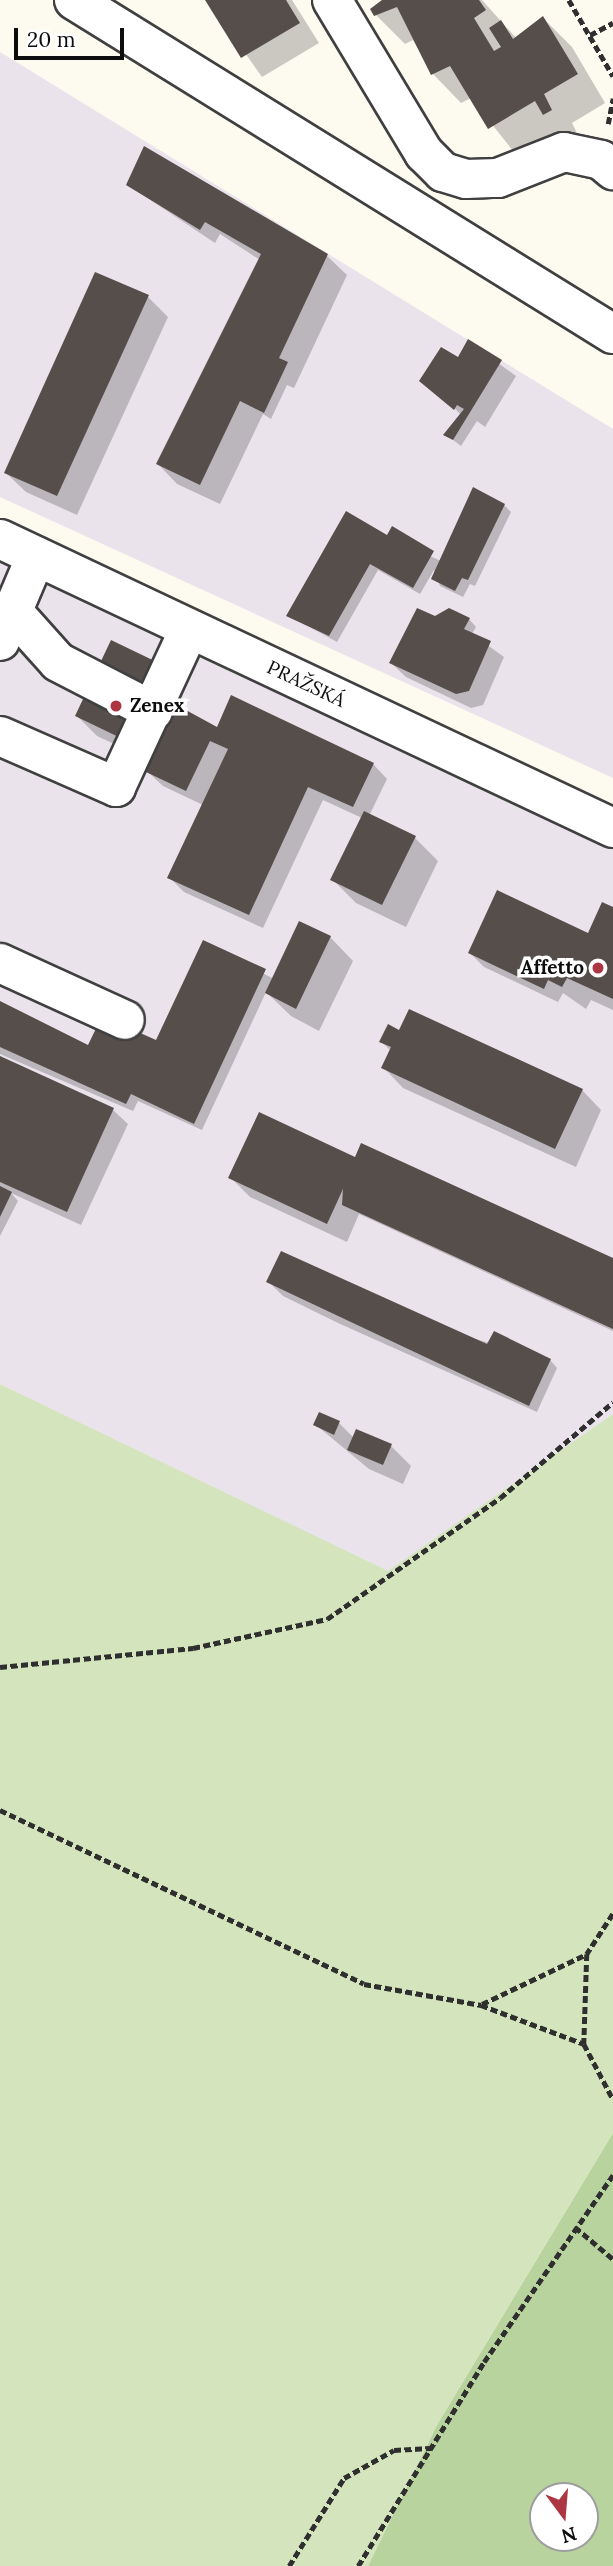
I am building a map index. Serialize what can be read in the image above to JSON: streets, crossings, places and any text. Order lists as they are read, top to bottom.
{
  "streets": {
    "street": ["PRAŽSKÁ"]
  },
  "places": ["Zenex", "Affetto"],
  "scale_bar": "20 m",
  "north": "bottom"
}
